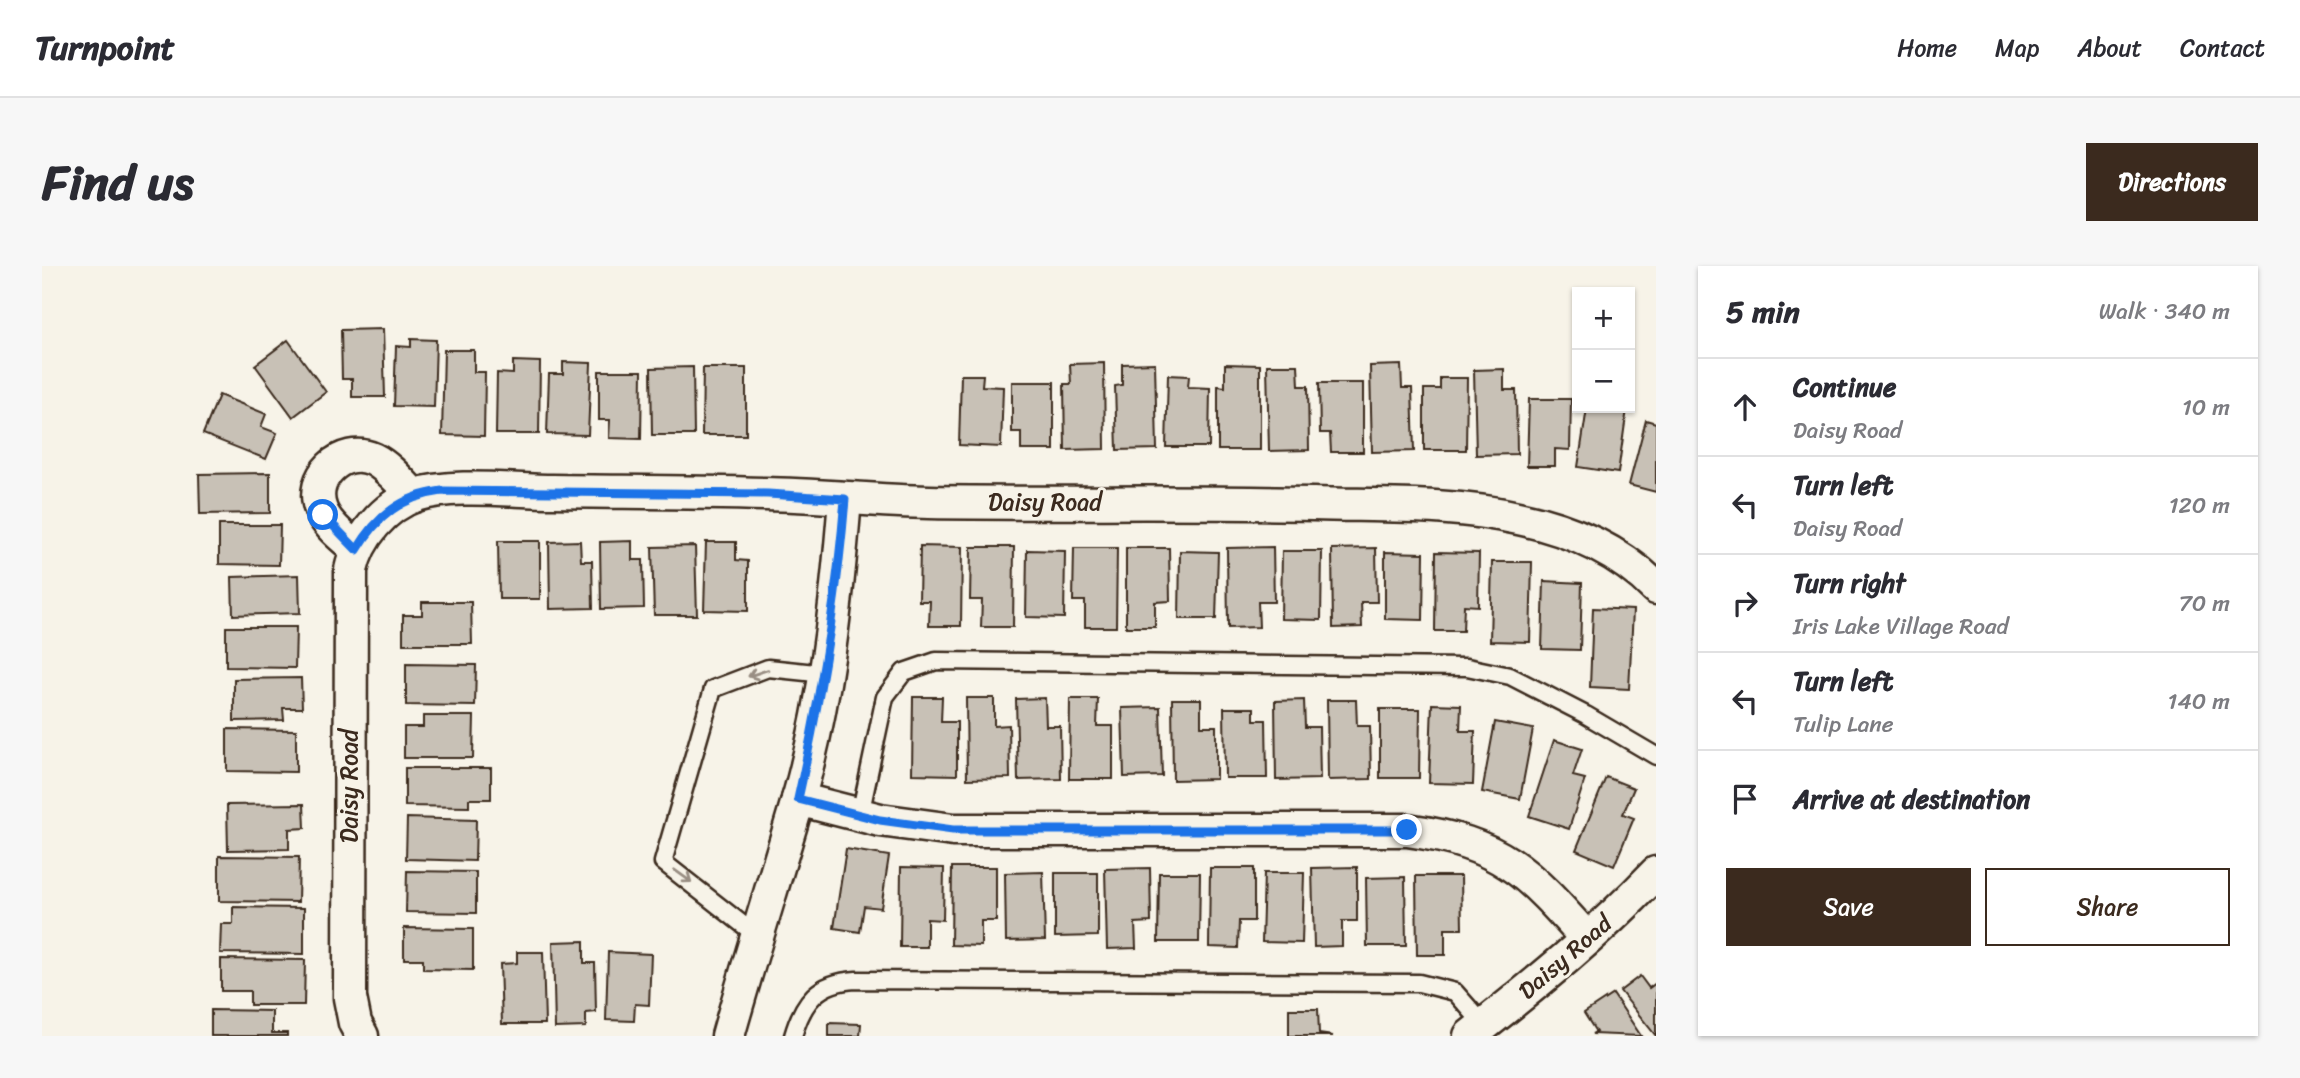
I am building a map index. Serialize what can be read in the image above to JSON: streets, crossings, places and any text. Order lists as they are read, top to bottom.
{
  "streets": {
    "street": ["Daisy Road"]
  },
  "page": {
    "header": "Turnpoint",
    "nav": [
      "Home",
      "Map",
      "About",
      "Contact"
    ],
    "title": "Find us",
    "buttons": [
      "Directions",
      ["Save", "Share"]
    ],
    "heading": ["5 min", "Walk · 340 m"],
    "map_buttons": ["+", "−"],
    "list": [
      ["Continue", "Daisy Road", "10 m"],
      ["Turn left", "Daisy Road", "120 m"],
      ["Turn right", "Iris Lake Village Road", "70 m"],
      ["Turn left", "Tulip Lane", "140 m"],
      "Arrive at destination"
    ]
  }
}
